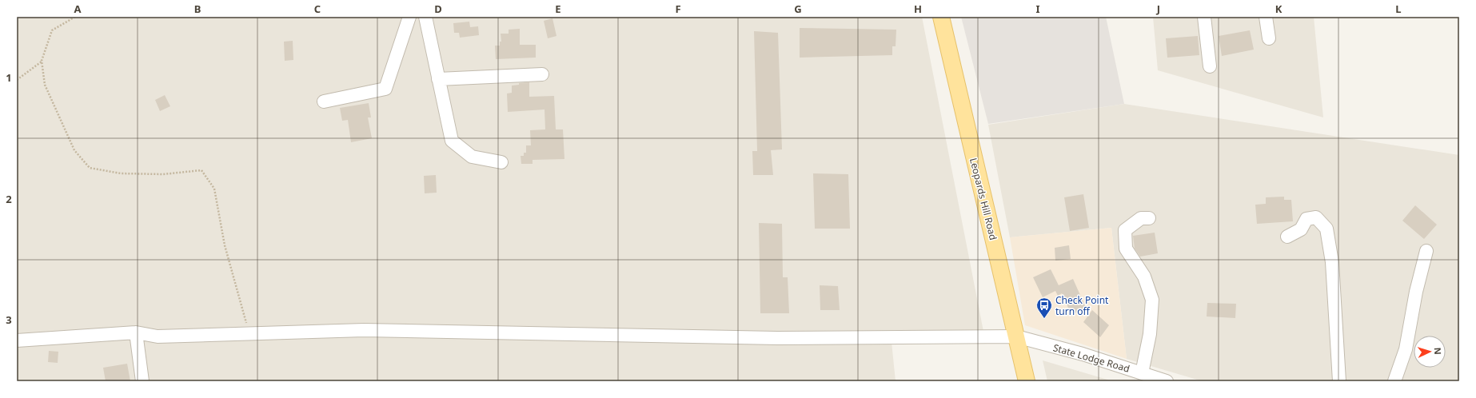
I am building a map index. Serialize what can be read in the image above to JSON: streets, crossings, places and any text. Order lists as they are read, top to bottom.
{
  "streets": {
    "main road": ["Leopards Hill Road"],
    "street": ["State Lodge Road"]
  },
  "crossings": [
    ["Leopards Hill Road", "State Lodge Road"]
  ],
  "places": {
    "bus stop": ["Check Point turn off"]
  },
  "north": "right",
  "grid": {
    "columns": [
      "A",
      "B",
      "C",
      "D",
      "E",
      "F",
      "G",
      "H",
      "I",
      "J",
      "K",
      "L"
    ],
    "rows": ["1", "2", "3"]
  }
}
